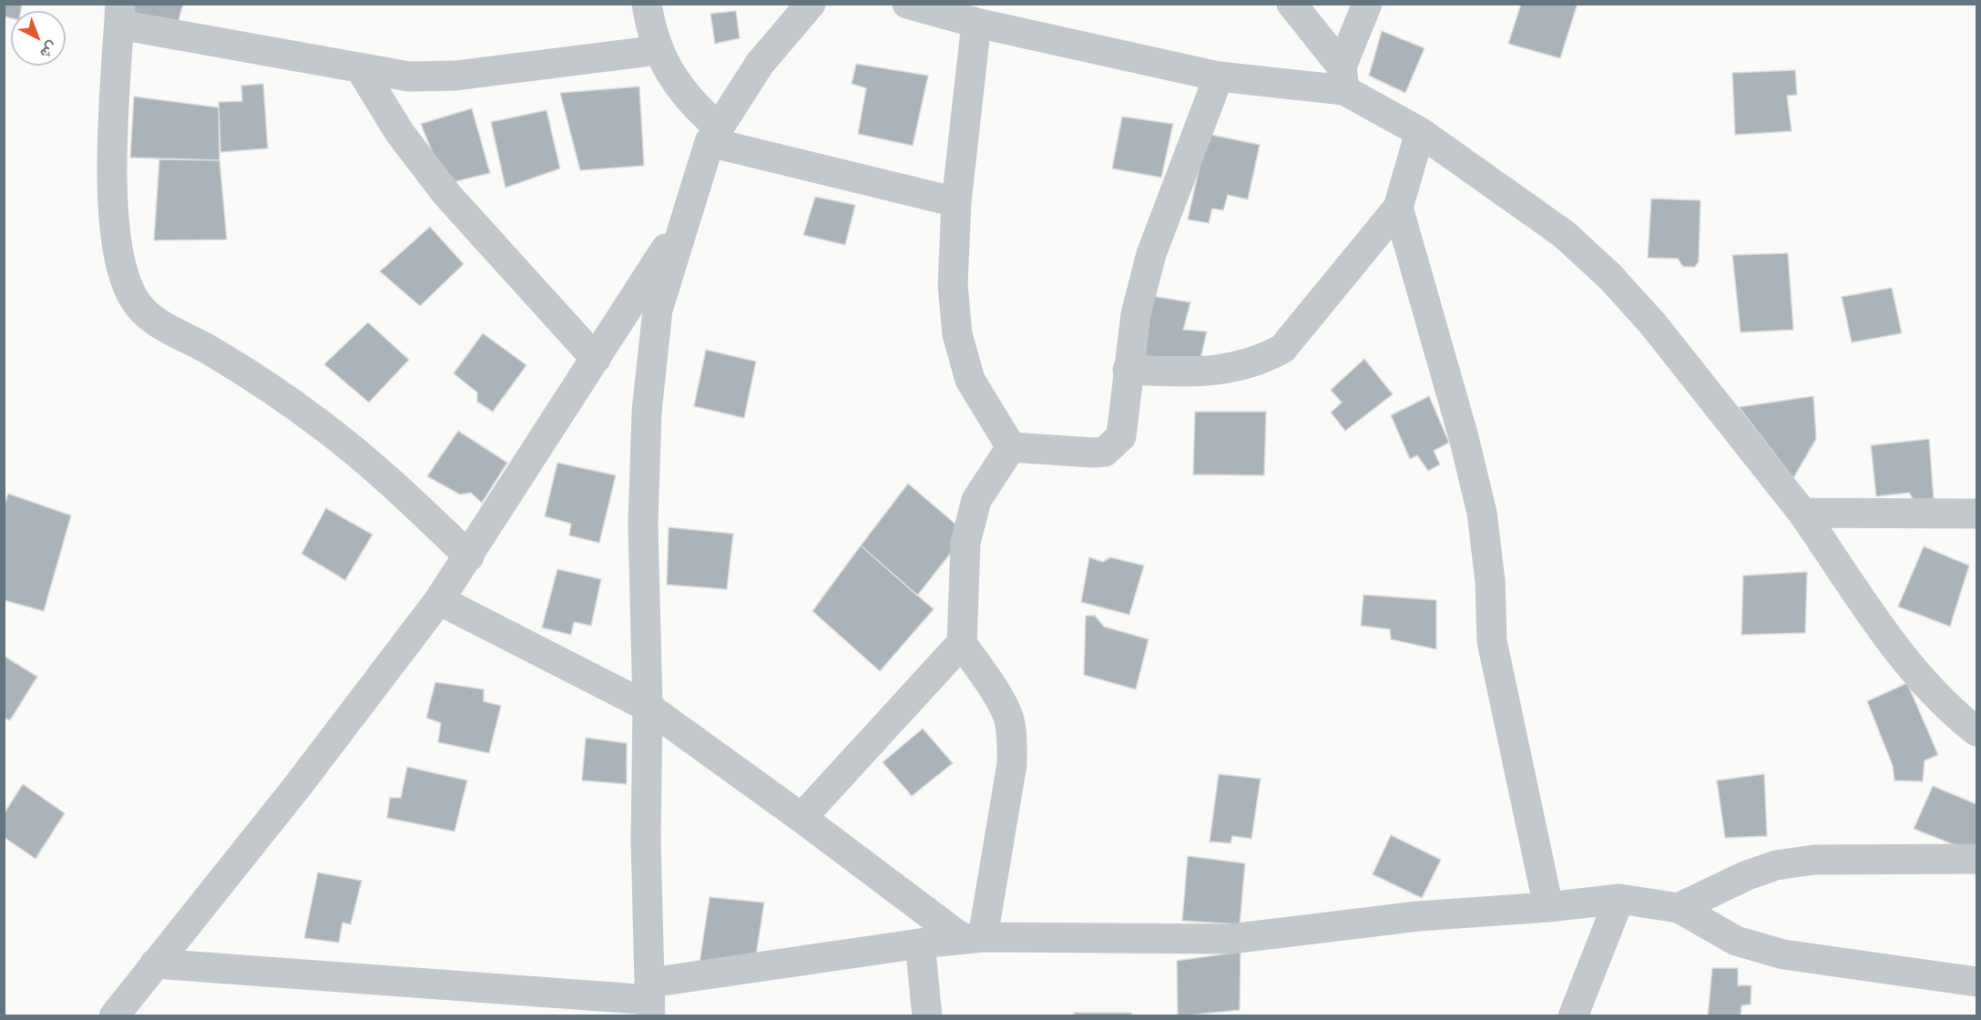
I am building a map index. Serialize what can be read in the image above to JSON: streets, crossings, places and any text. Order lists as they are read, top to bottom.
{
  "north": "bottom right"
}
